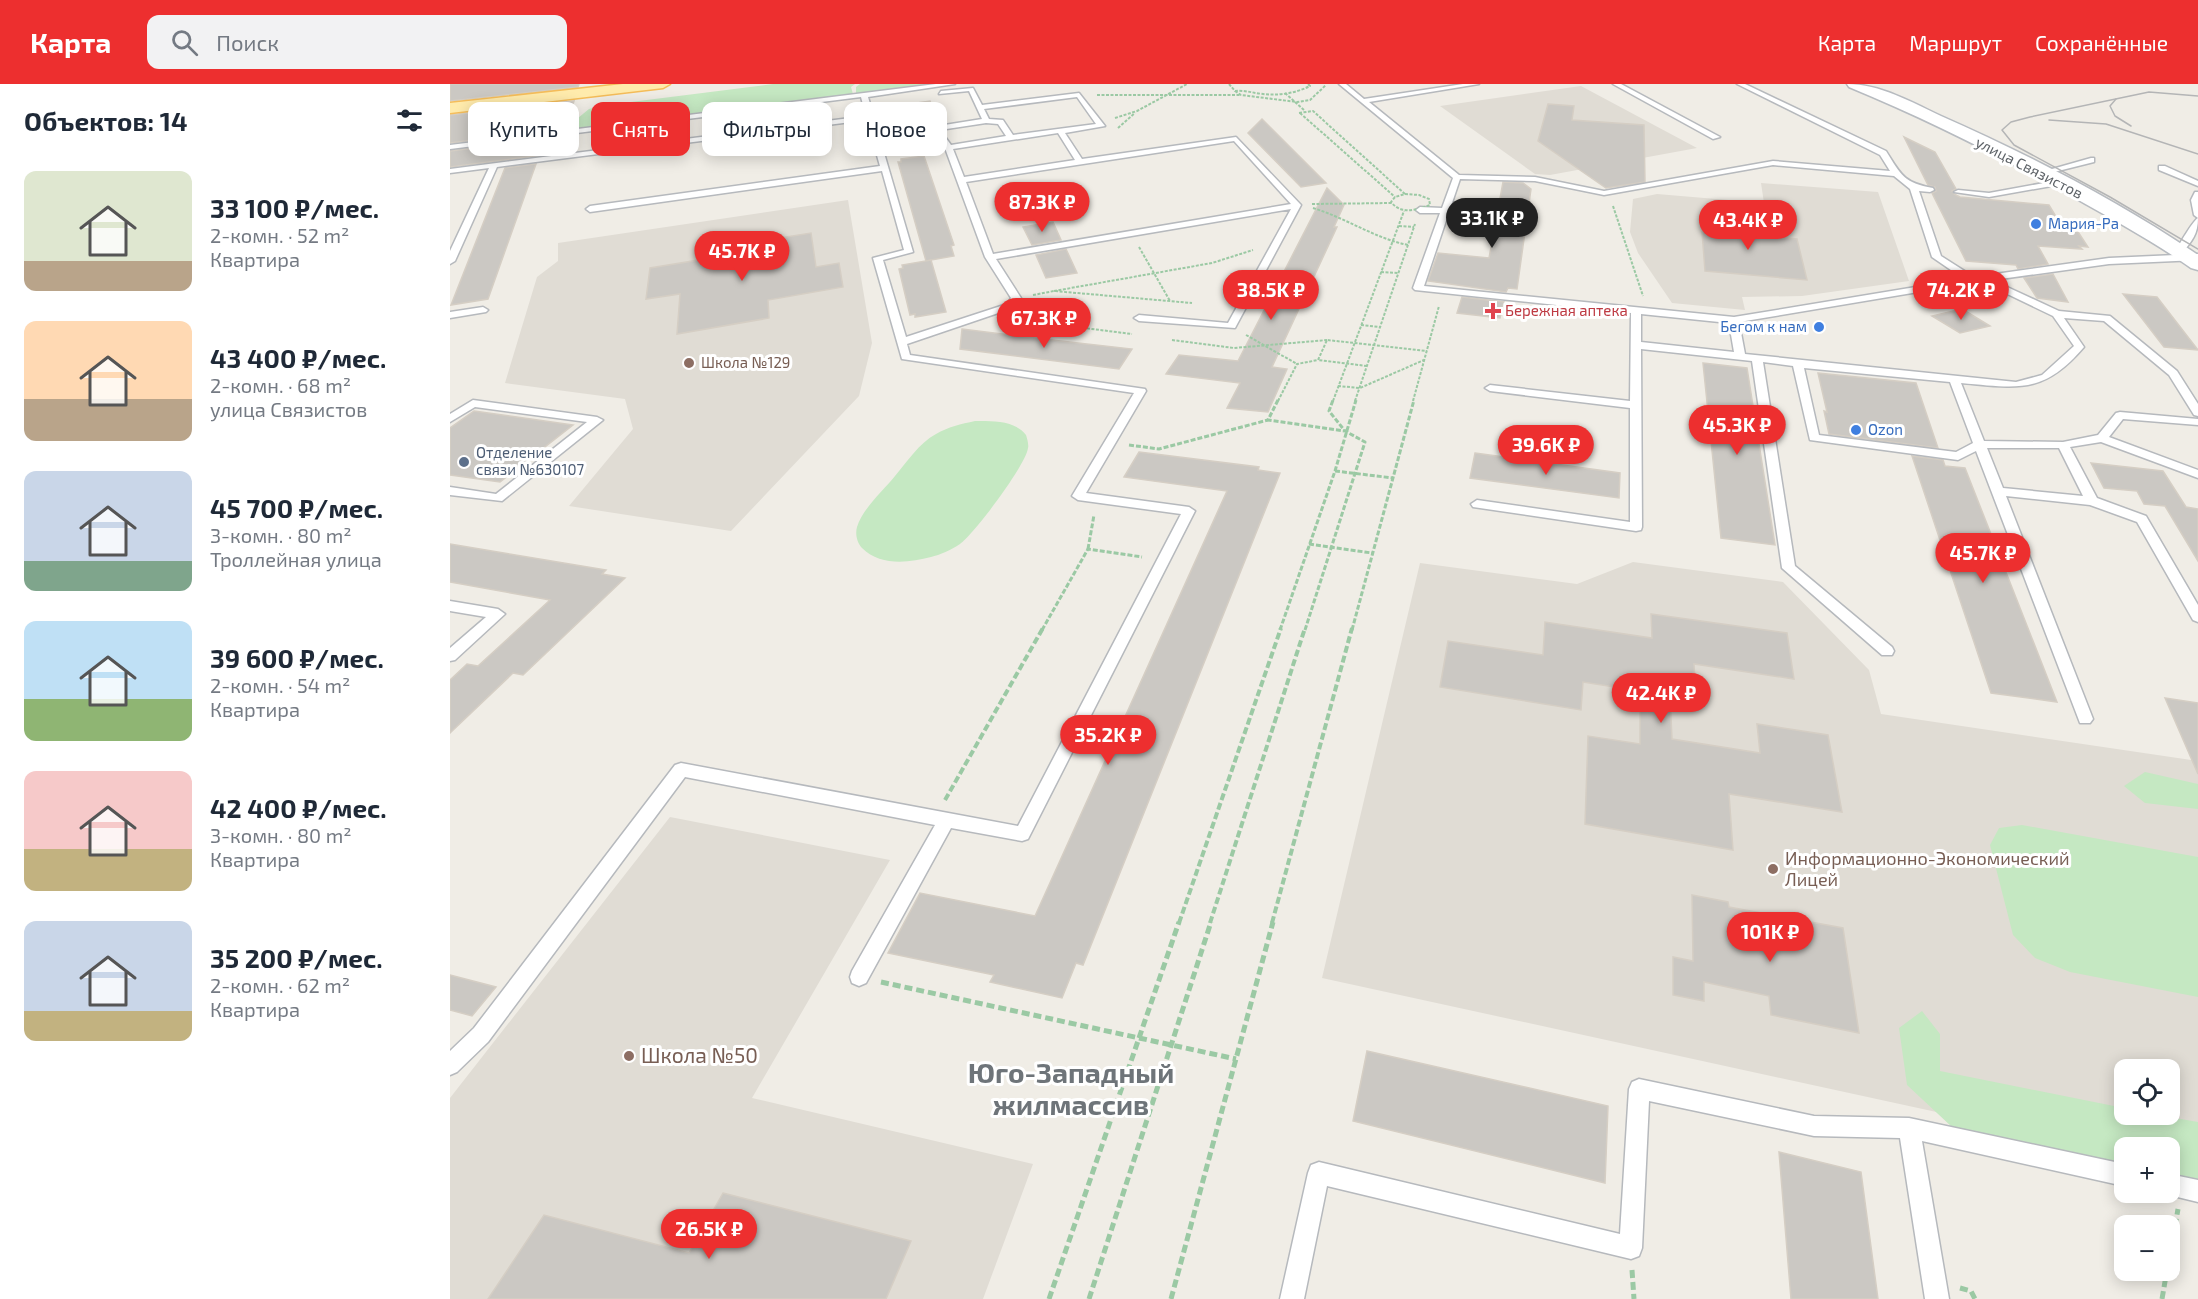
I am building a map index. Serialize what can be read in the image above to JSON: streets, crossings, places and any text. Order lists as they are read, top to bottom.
{
  "streets": {
    "main road": ["улица Связистов"]
  },
  "districts": ["Юго-Западный жилмассив"],
  "places": {
    "other": [
      "Мария-Ра",
      "Бегом к нам",
      "Школа №129",
      "Ozon",
      "Отделение связи №630107",
      "Информационно-Экономический Лицей",
      "Школа №50"
    ],
    "health": ["Бережная аптека"]
  },
  "page": {
    "header": "Карта",
    "search": "Поиск",
    "nav": ["Карта", "Маршрут", "Сохранённые"],
    "heading": "Объектов: 14",
    "chip": [
      "Купить",
      "Снять",
      "Фильтры",
      "Новое"
    ],
    "list": [
      {
        "name": "33 100 ₽/мес.",
        "note": "2-комн. · 52 m² · Квартира"
      },
      {
        "name": "43 400 ₽/мес.",
        "note": "2-комн. · 68 m² · улица Связистов"
      },
      {
        "name": "45 700 ₽/мес.",
        "note": "3-комн. · 80 m² · Троллейная улица"
      },
      {
        "name": "39 600 ₽/мес.",
        "note": "2-комн. · 54 m² · Квартира"
      },
      {
        "name": "42 400 ₽/мес.",
        "note": "3-комн. · 80 m² · Квартира"
      },
      {
        "name": "35 200 ₽/мес.",
        "note": "2-комн. · 62 m² · Квартира"
      }
    ],
    "price": [
      "87.3K ₽",
      "33.1K ₽",
      "43.4K ₽",
      "45.7K ₽",
      "38.5K ₽",
      "74.2K ₽",
      "67.3K ₽",
      "45.3K ₽",
      "39.6K ₽",
      "45.7K ₽",
      "42.4K ₽",
      "35.2K ₽",
      "101K ₽",
      "26.5K ₽"
    ],
    "map_buttons": ["+", "−"]
  }
}
